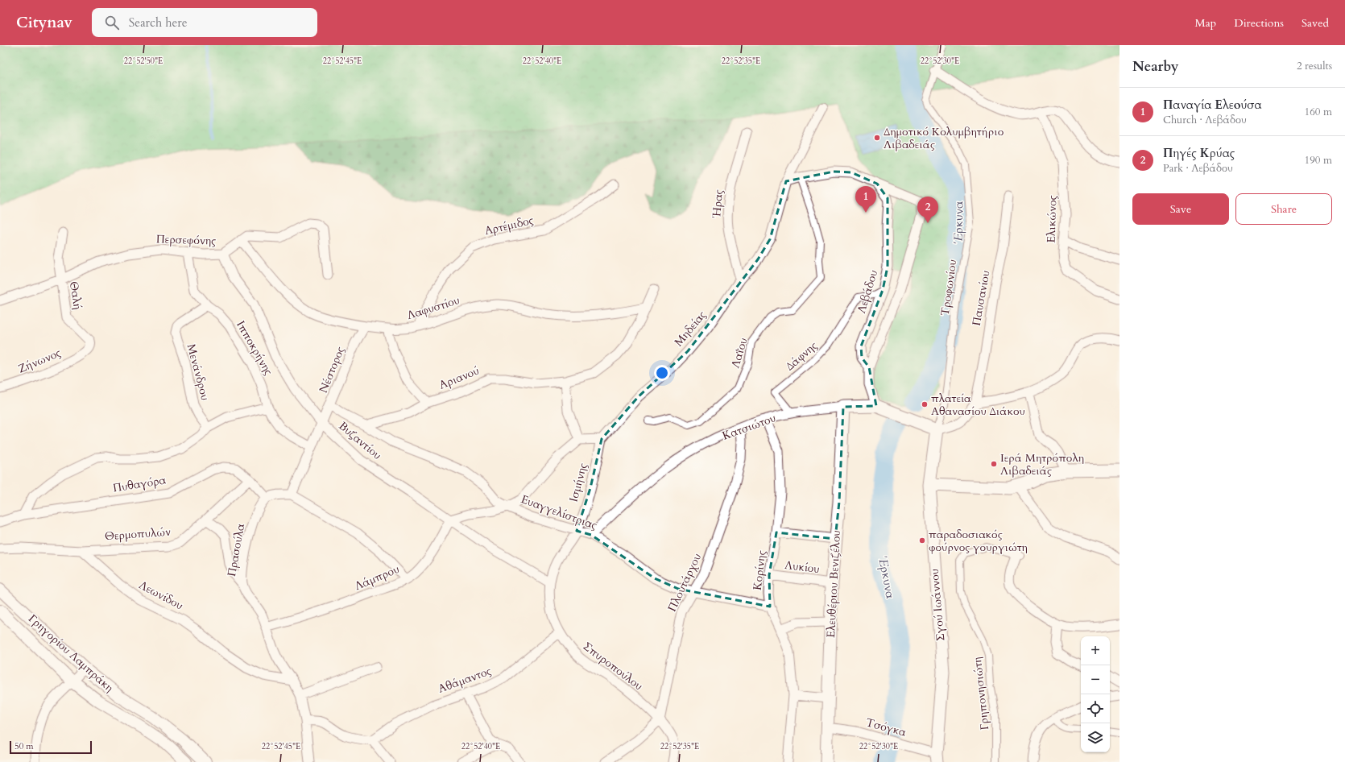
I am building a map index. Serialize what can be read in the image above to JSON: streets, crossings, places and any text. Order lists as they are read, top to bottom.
{
  "streets": {
    "main road": ["Κατσιώτου", "Ελευθέριου Βενιζέλου", "Σγού Ιωάννου"],
    "street": [
      "Ήρας",
      "Ελικώνος",
      "Αρτέμιδος",
      "Περσεφόνης",
      "Τροφωνίου",
      "Λεβάδου",
      "Θαλή",
      "Παυσανίου",
      "Λαφυστίου",
      "Μηδείας",
      "Ιπποκρήνης",
      "Λαΐου",
      "Δάφνης",
      "Ζήνωνος",
      "Νέστορος",
      "Μενάνδρου",
      "Αριανού",
      "Βυζαντίου",
      "Ισμήνης",
      "Πυθαγόρα",
      "Ευαγγελίστριας",
      "Θερμοπυλών",
      "Πρασούλα",
      "Λυκίου",
      "Κορίνης",
      "Λάμπρου",
      "Πλουτάρχου",
      "Λεωνίδου",
      "Γρηγορίου Λαμπράκη",
      "Σπυροπούλου",
      "Αθάμαντος",
      "Γρηπονησιώτη",
      "Τσόγκα"
    ]
  },
  "crossings": [
    ["Ήρας", "Μηδείας"],
    ["Αρτέμιδος", "Λαφυστίου"],
    ["Περσεφόνης", "Θαλή"],
    ["Περσεφόνης", "Λαφυστίου"],
    ["Περσεφόνης", "Ιπποκρήνης"],
    ["Περσεφόνης", "Βυζαντίου"],
    ["Τροφωνίου", "Κατσιώτου"],
    ["Τροφωνίου", "Σγού Ιωάννου"],
    ["Λεβάδου", "Δάφνης"],
    ["Λεβάδου", "Κατσιώτου"],
    ["Θαλή", "Ζήνωνος"],
    ["Λαφυστίου", "Νέστορος"],
    ["Λαφυστίου", "Αριανού"],
    ["Μηδείας", "Ισμήνης"],
    ["Ιπποκρήνης", "Μενάνδρου"],
    ["Δάφνης", "Κατσιώτου"],
    ["Νέστορος", "Βυζαντίου"],
    ["Νέστορος", "Ευαγγελίστριας"],
    ["Αριανού", "Ευαγγελίστριας"],
    ["Κατσιώτου", "Ευαγγελίστριας"],
    ["Κατσιώτου", "Κορίνης"],
    ["Κατσιώτου", "Πλουτάρχου"],
    ["Κατσιώτου", "Ελευθέριου Βενιζέλου"],
    ["Κατσιώτου", "Σγού Ιωάννου"],
    ["Βυζαντίου", "Λάμπρου"],
    ["Βυζαντίου", "Σπυροπούλου"],
    ["Ισμήνης", "Ευαγγελίστριας"],
    ["Ισμήνης", "Σπυροπούλου"],
    ["Πυθαγόρα", "Θερμοπυλών"],
    ["Πυθαγόρα", "Πρασούλα"],
    ["Ευαγγελίστριας", "Πλουτάρχου"],
    ["Ευαγγελίστριας", "Σπυροπούλου"],
    ["Θερμοπυλών", "Λεωνίδου"],
    ["Πρασούλα", "Λάμπρου"],
    ["Πρασούλα", "Λεωνίδου"],
    ["Λυκίου", "Κορίνης"],
    ["Λυκίου", "Ελευθέριου Βενιζέλου"],
    ["Πλουτάρχου", "Σπυροπούλου"],
    ["Ελευθέριου Βενιζέλου", "Τσόγκα"],
    ["Σγού Ιωάννου", "Τσόγκα"],
    ["Σπυροπούλου", "Αθάμαντος"]
  ],
  "water": ["Έρκυνα"],
  "places": [
    "Δημοτικό Κολυμβητήριο Λιβαδειάς",
    "πλατεία Αθανασίου Διάκου",
    "Ιερά Μητρόπολη Λιβαδειάς",
    "παραδοσιακός φούρνος γουργιώτη"
  ],
  "scale_bar": "50 m",
  "page": {
    "header": "Citynav",
    "search": "Search here",
    "nav": ["Map", "Directions", "Saved"],
    "heading": ["Nearby", "2 results"],
    "list": [
      {
        "mark": "1",
        "name": "Παναγία Ελεούσα",
        "note": "Church · Λεβάδου",
        "value": "160 m"
      },
      {
        "mark": "2",
        "name": "Πηγές Κρύας",
        "note": "Park · Λεβάδου",
        "value": "190 m"
      }
    ],
    "buttons": ["Save", "Share"],
    "pins": ["1", "2"],
    "map_buttons": ["+", "−"],
    "scale": "50 m"
  },
  "coordinates": [
    "22°52'50\"E",
    "22°52'45\"E",
    "22°52'40\"E",
    "22°52'35\"E",
    "22°52'30\"E"
  ]
}
